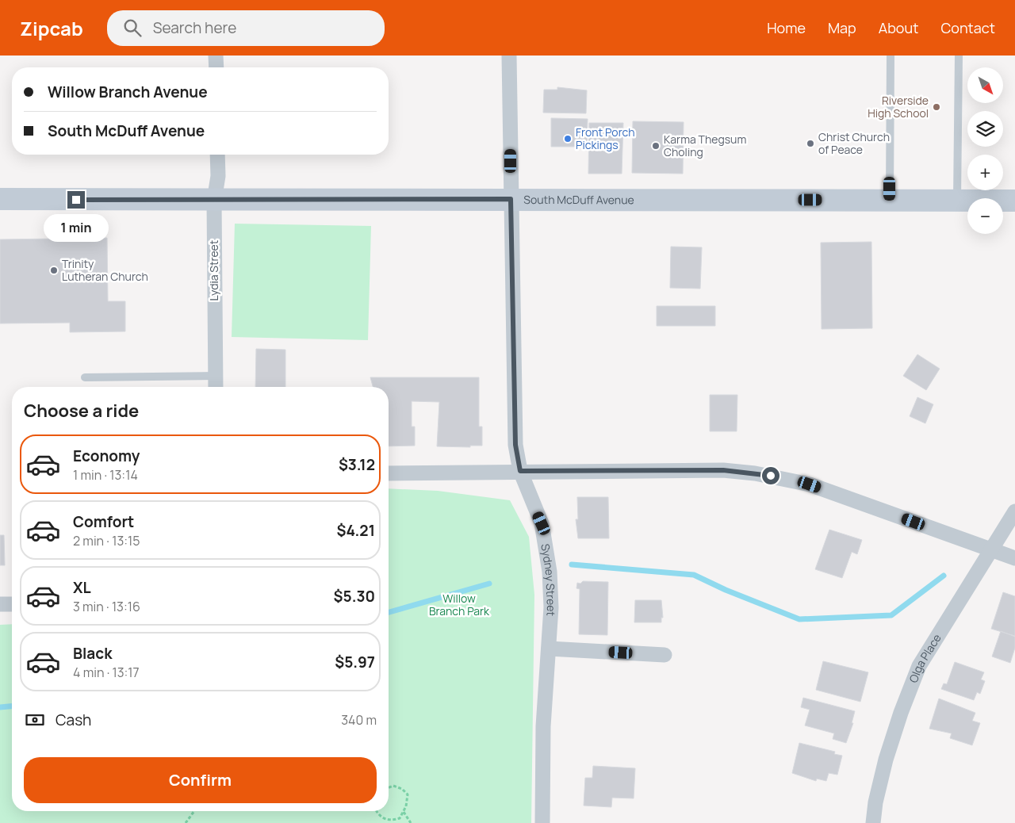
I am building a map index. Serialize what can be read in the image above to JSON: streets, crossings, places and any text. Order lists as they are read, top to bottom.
{
  "streets": {
    "main road": ["South McDuff Avenue"],
    "street": ["Lydia Street", "Sydney Street", "Olga Place"]
  },
  "crossings": [
    ["South McDuff Avenue", "Lydia Street"],
    ["South McDuff Avenue", "Sydney Street"]
  ],
  "parks": ["Willow Branch Park"],
  "places": [
    "Riverside High School",
    "Front Porch Pickings",
    "Christ Church of Peace",
    "Karma Thegsum Choling",
    "Trinity Lutheran Church"
  ],
  "north": "bottom right",
  "page": {
    "header": "Zipcab",
    "search": "Search here",
    "nav": [
      "Home",
      "Map",
      "About",
      "Contact"
    ],
    "map_buttons": ["+", "−"],
    "banner": ["Willow Branch Avenue", "South McDuff Avenue"],
    "bubble": "1 min",
    "heading": "Choose a ride",
    "list": [
      {
        "name": "Economy",
        "note": "1 min · 13:14",
        "value": "$3.12"
      },
      {
        "name": "Comfort",
        "note": "2 min · 13:15",
        "value": "$4.21"
      },
      {
        "name": "XL",
        "note": "3 min · 13:16",
        "value": "$5.30"
      },
      {
        "name": "Black",
        "note": "4 min · 13:17",
        "value": "$5.97"
      }
    ],
    "pay": ["Cash", "340 m"],
    "buttons": "Confirm"
  }
}
